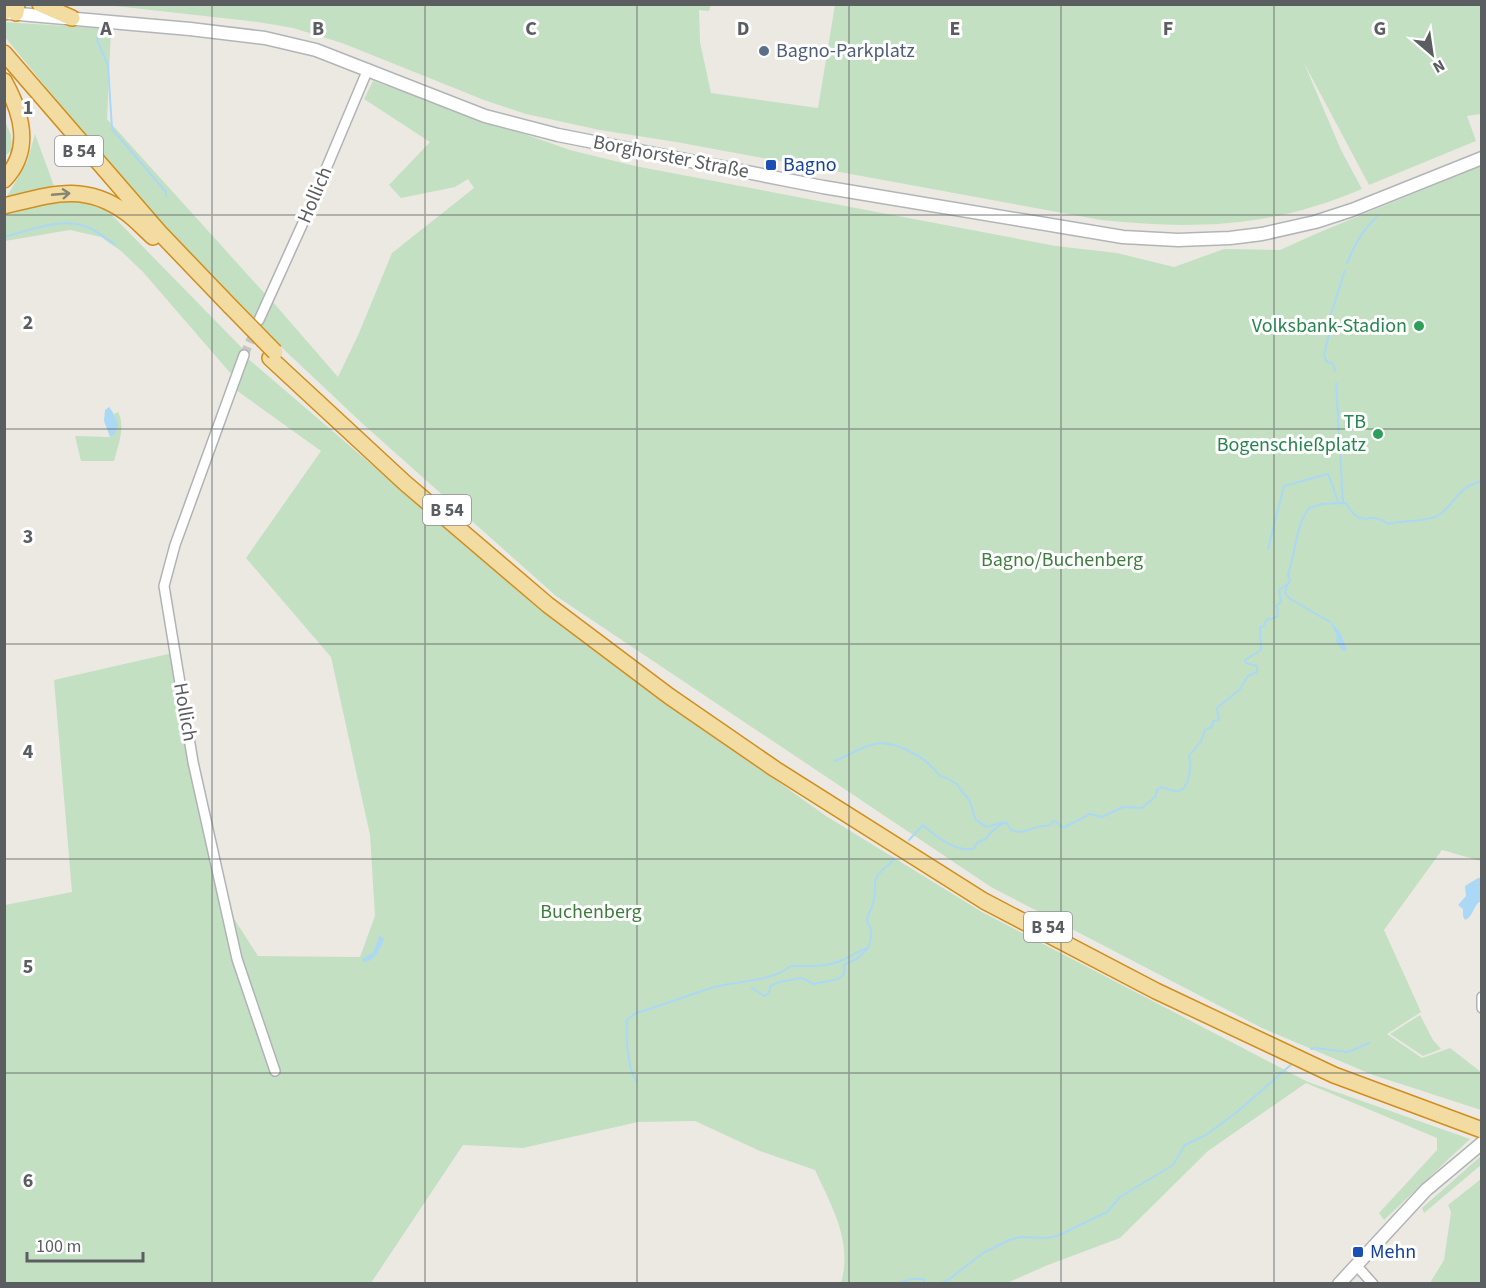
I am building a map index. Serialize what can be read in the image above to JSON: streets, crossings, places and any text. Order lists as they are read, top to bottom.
{
  "streets": {
    "highway": ["B 54"],
    "main road": ["Borghorster Straße"],
    "street": ["Hollich"]
  },
  "crossings": [
    ["Borghorster Straße", "Hollich"]
  ],
  "parks": ["Bagno/Buchenberg", "Buchenberg"],
  "places": {
    "other": ["Bagno-Parkplatz", "Volksbank-Stadion", "TB Bogenschießplatz"],
    "transit": ["Bagno", "Mehn"]
  },
  "scale_bar": "100 m",
  "north": "bottom right",
  "grid": {
    "columns": [
      "A",
      "B",
      "C",
      "D",
      "E",
      "F",
      "G"
    ],
    "rows": [
      "1",
      "2",
      "3",
      "4",
      "5",
      "6"
    ]
  }
}
